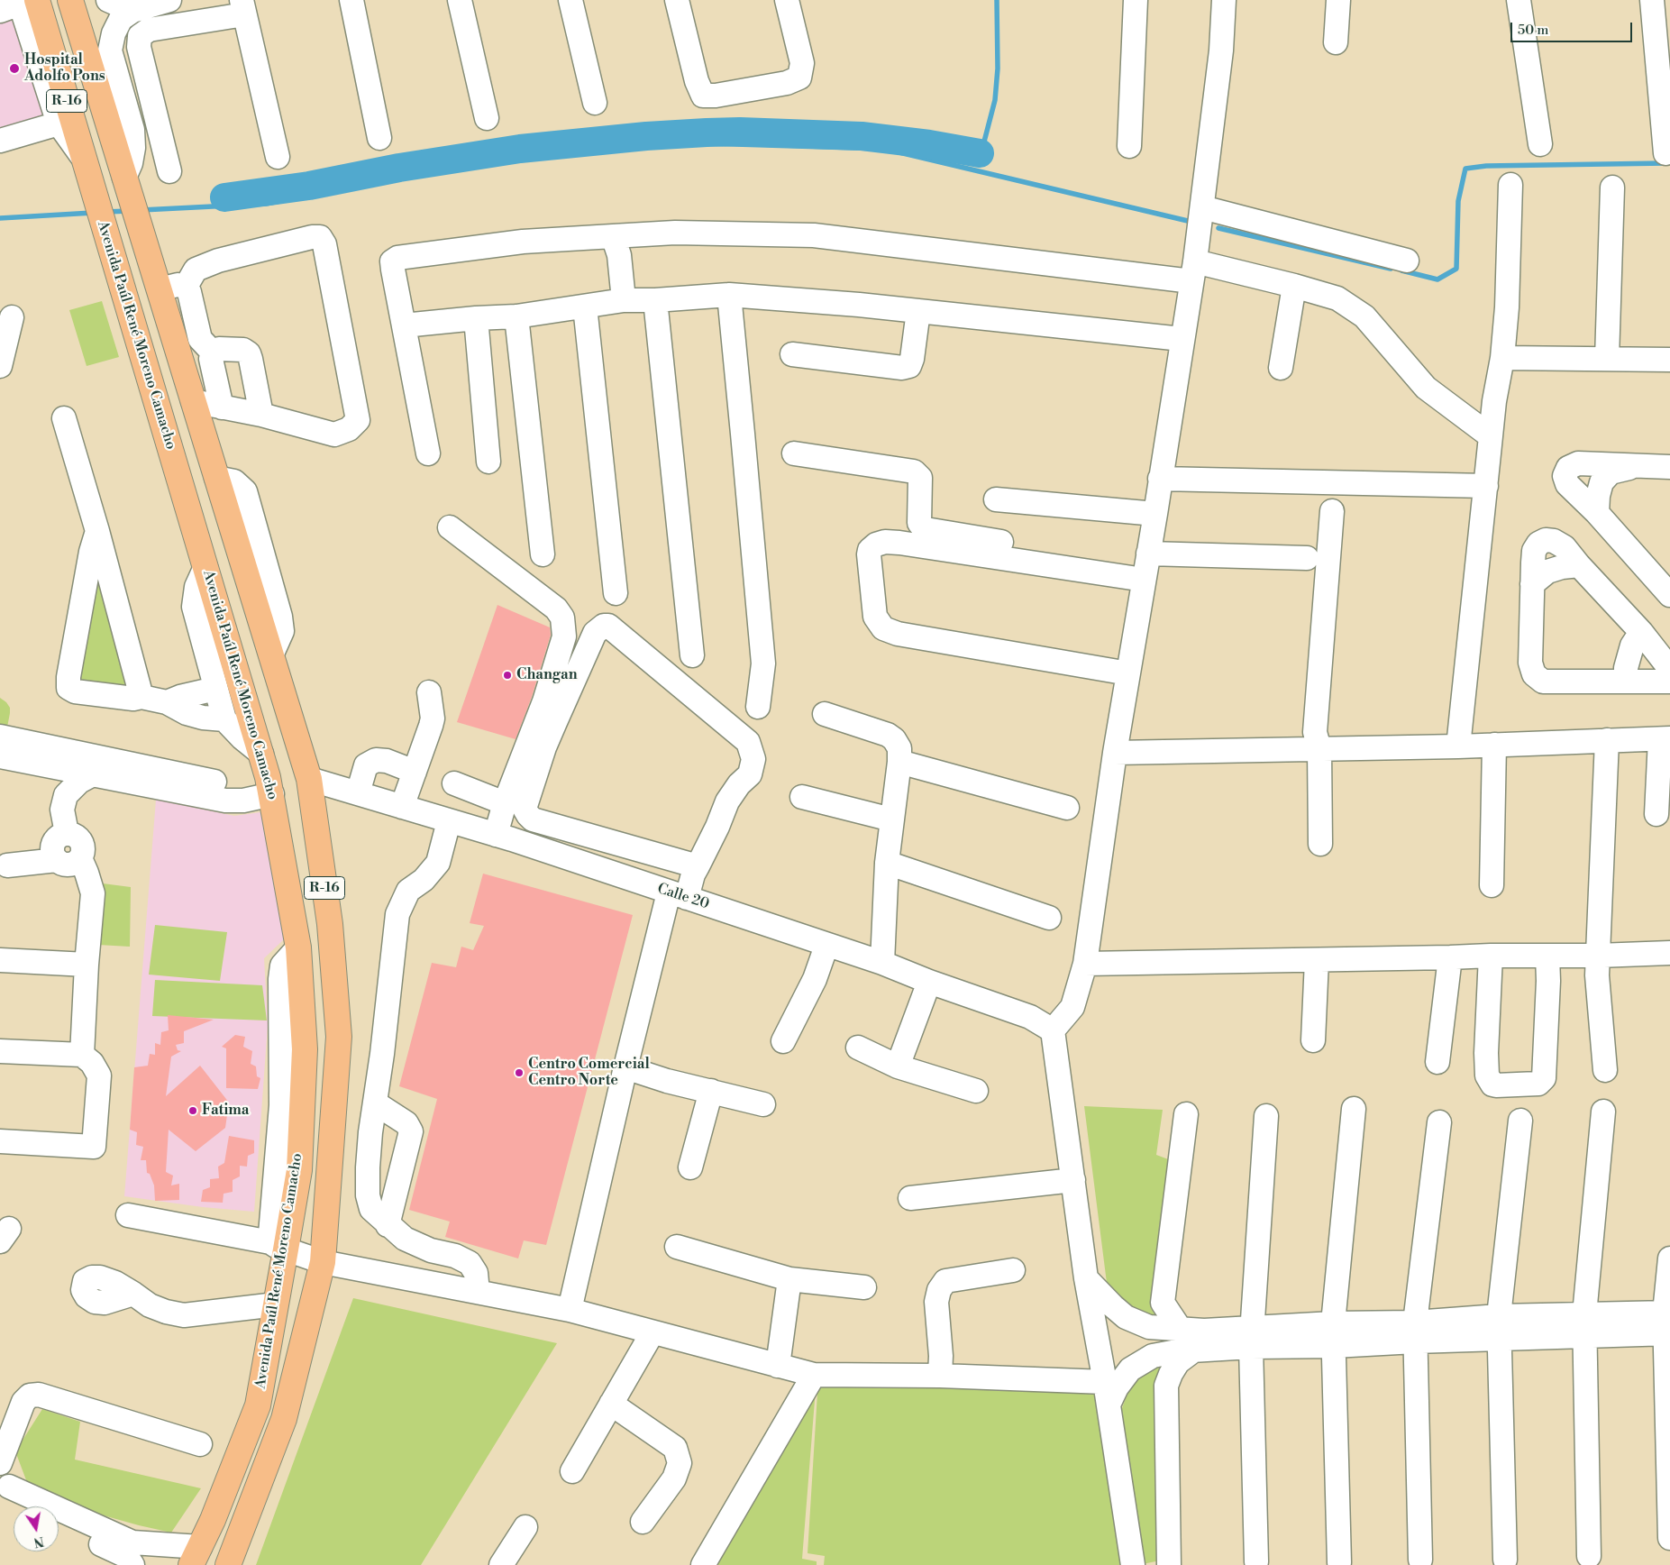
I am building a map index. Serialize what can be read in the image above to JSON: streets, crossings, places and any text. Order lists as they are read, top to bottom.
{
  "streets": {
    "main road": ["R-16", "Avenida Paúl René Moreno Camacho"],
    "street": ["Calle 20"]
  },
  "crossings": [
    ["Avenida Paúl René Moreno Camacho", "Calle 20"]
  ],
  "places": [
    "Hospital Adolfo Pons",
    "Changan",
    "Centro Comercial Centro Norte",
    "Fatima"
  ],
  "scale_bar": "50 m",
  "north": "bottom"
}
